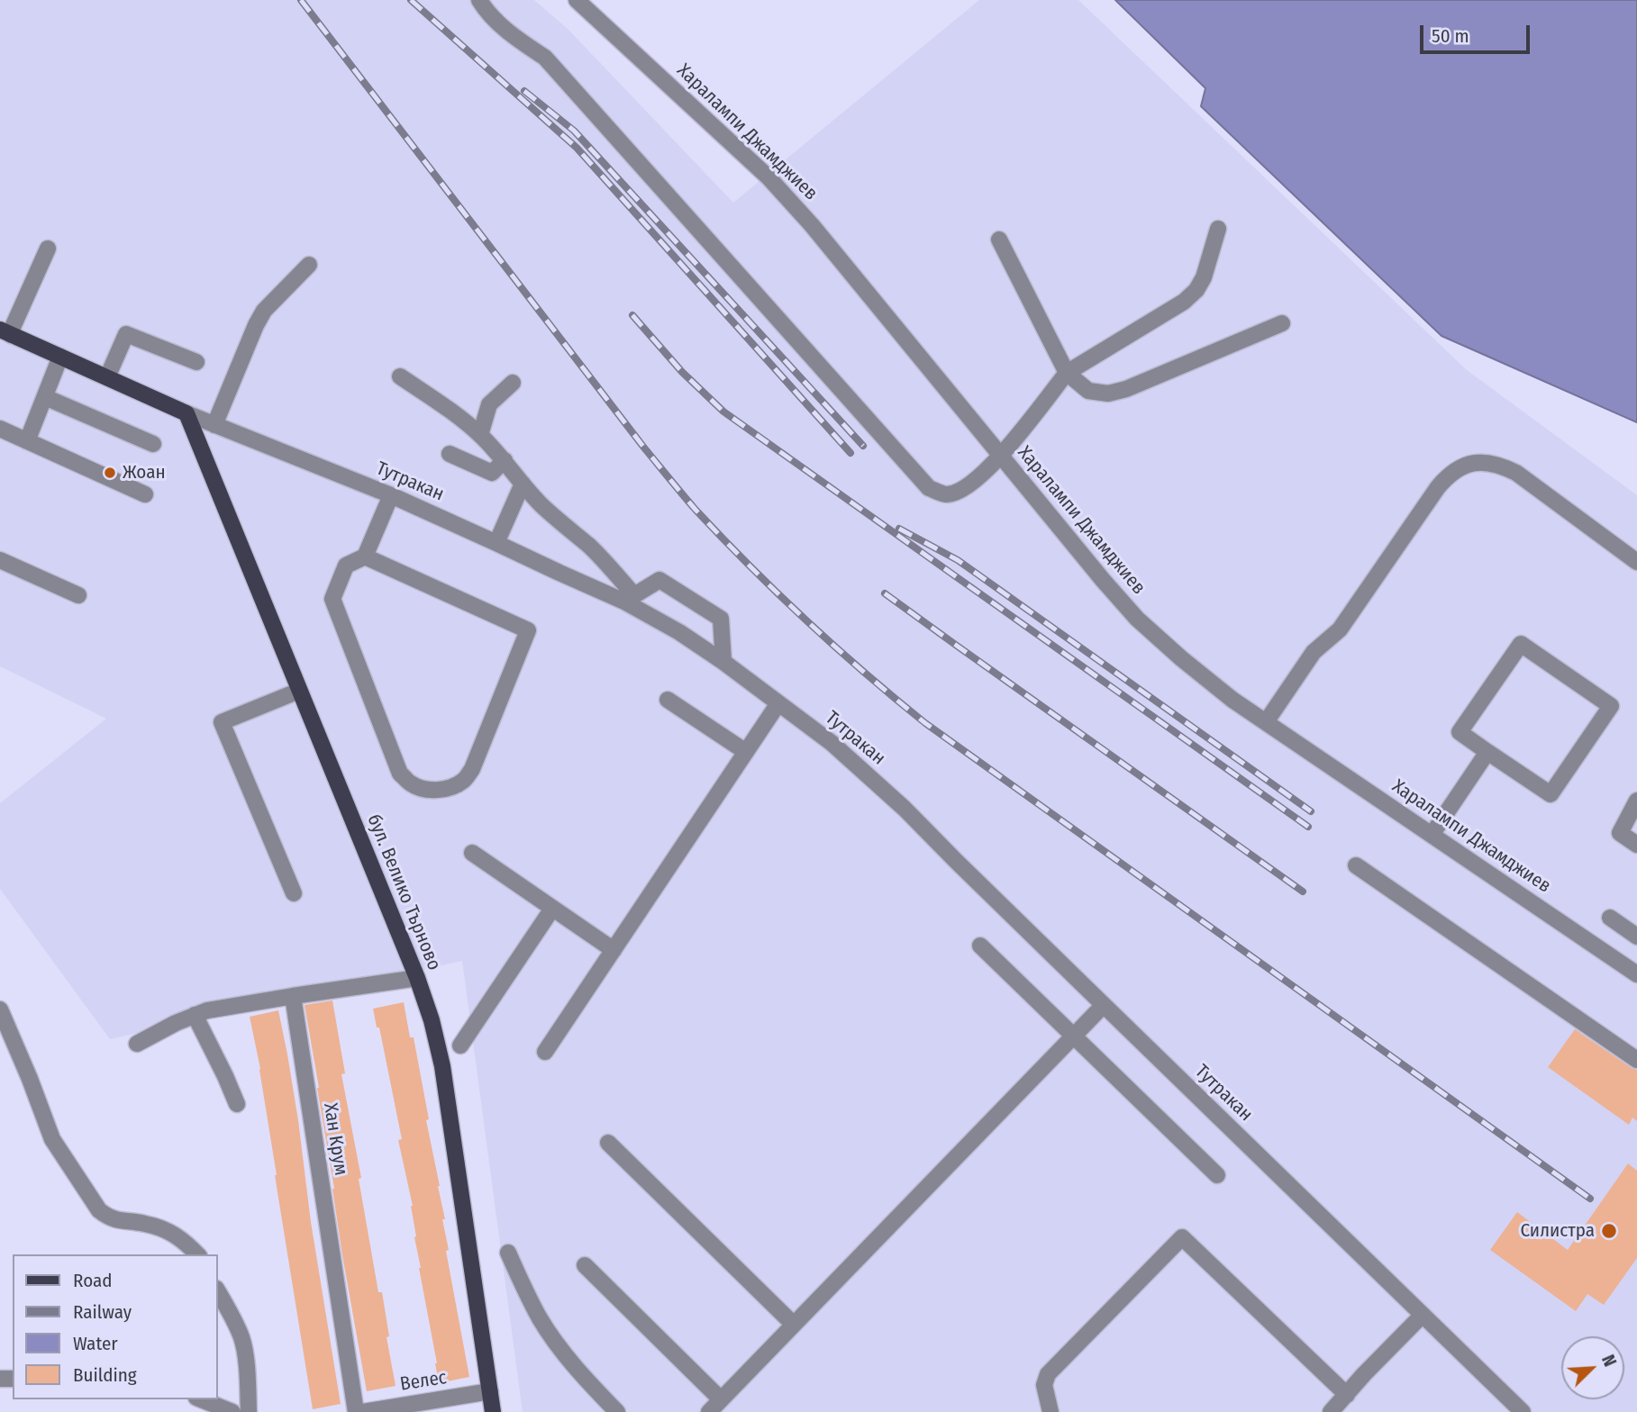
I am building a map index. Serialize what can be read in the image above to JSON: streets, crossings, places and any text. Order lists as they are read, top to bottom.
{
  "streets": {
    "main road": ["Тутракан", "бул. Велико Търново"],
    "street": ["Харалампи Джамджиев", "Хан Крум", "Велес"]
  },
  "crossings": [
    ["Тутракан", "бул. Велико Търново"],
    ["бул. Велико Търново", "Велес"]
  ],
  "places": ["Жоан", "Силистра"],
  "legend": [
    "Road",
    "Railway",
    "Water",
    "Building"
  ],
  "scale_bar": "50 m",
  "north": "top right"
}
